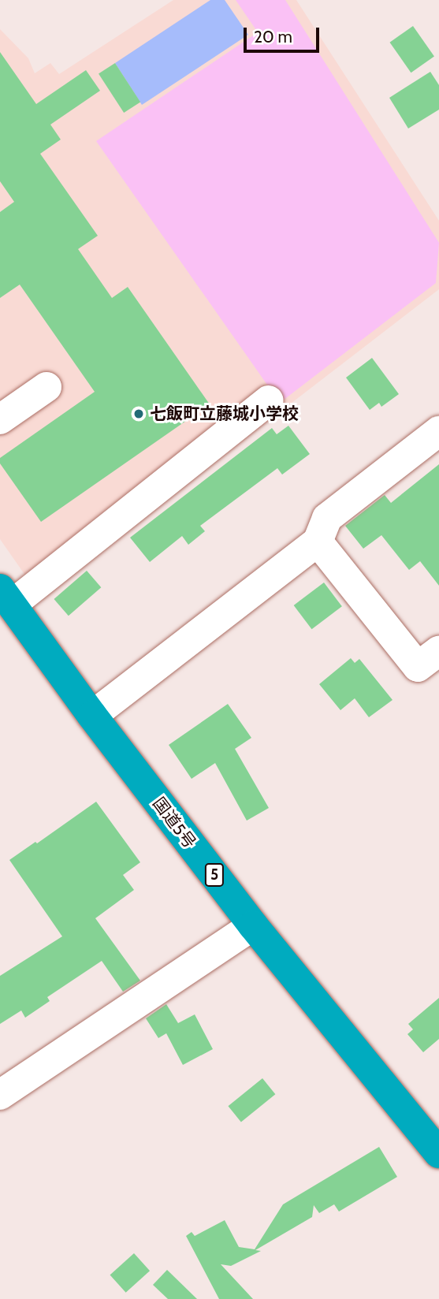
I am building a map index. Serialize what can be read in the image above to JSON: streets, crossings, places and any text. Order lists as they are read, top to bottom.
{
  "streets": {
    "highway": ["国道5号", "5"]
  },
  "places": ["七飯町立藤城小学校"],
  "scale_bar": "20 m"
}
